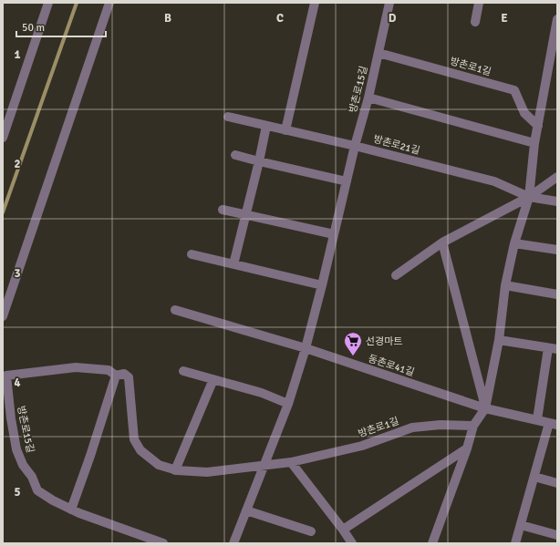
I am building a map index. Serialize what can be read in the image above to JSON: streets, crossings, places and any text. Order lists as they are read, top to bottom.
{
  "streets": {
    "street": [
      "방촌로1길",
      "방촌로15길",
      "방촌로21길",
      "동촌로41길"
    ]
  },
  "crossings": [
    ["방촌로1길", "방촌로15길"],
    ["방촌로15길", "방촌로21길"],
    ["방촌로15길", "동촌로41길"]
  ],
  "places": {
    "supermarket": ["선경마트"]
  },
  "scale_bar": "50 m",
  "grid": {
    "columns": [
      "B",
      "C",
      "D",
      "E"
    ],
    "rows": [
      "1",
      "2",
      "3",
      "4",
      "5"
    ]
  }
}
